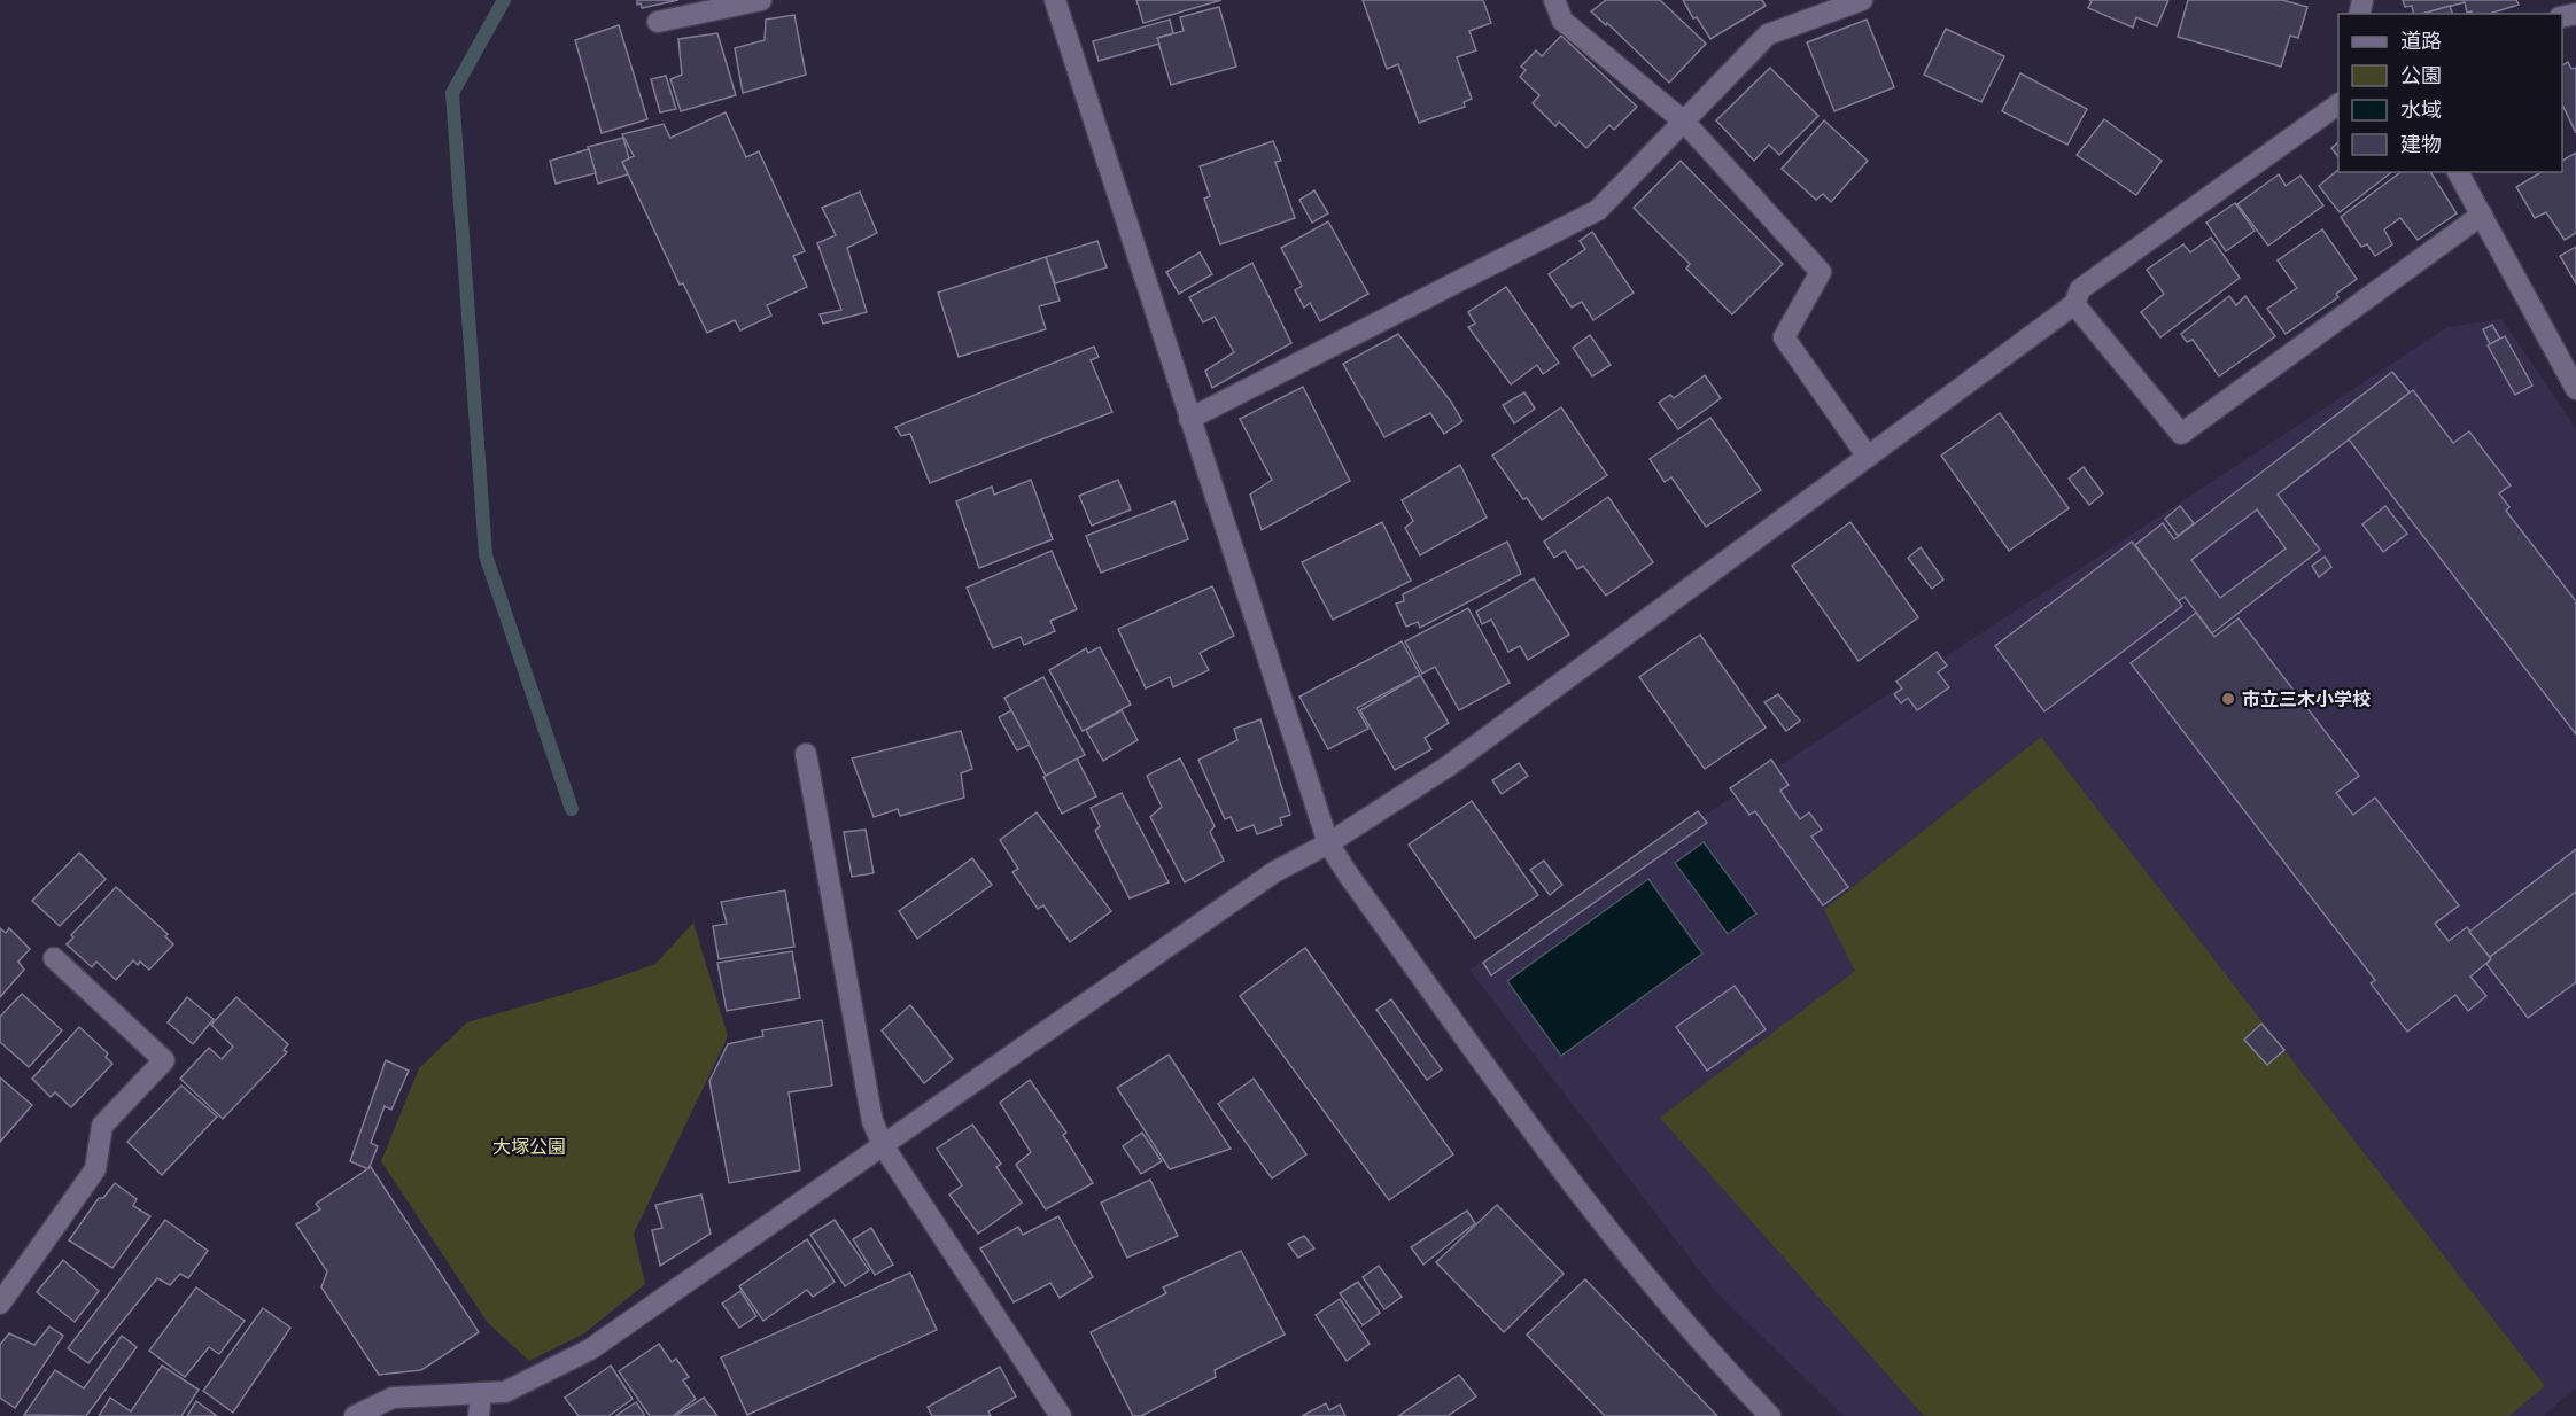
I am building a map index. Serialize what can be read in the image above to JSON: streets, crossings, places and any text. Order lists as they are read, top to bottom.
{
  "parks": ["大塚公園"],
  "places": ["市立三木小学校"],
  "legend": [
    "道路",
    "公園",
    "水域",
    "建物"
  ]
}
